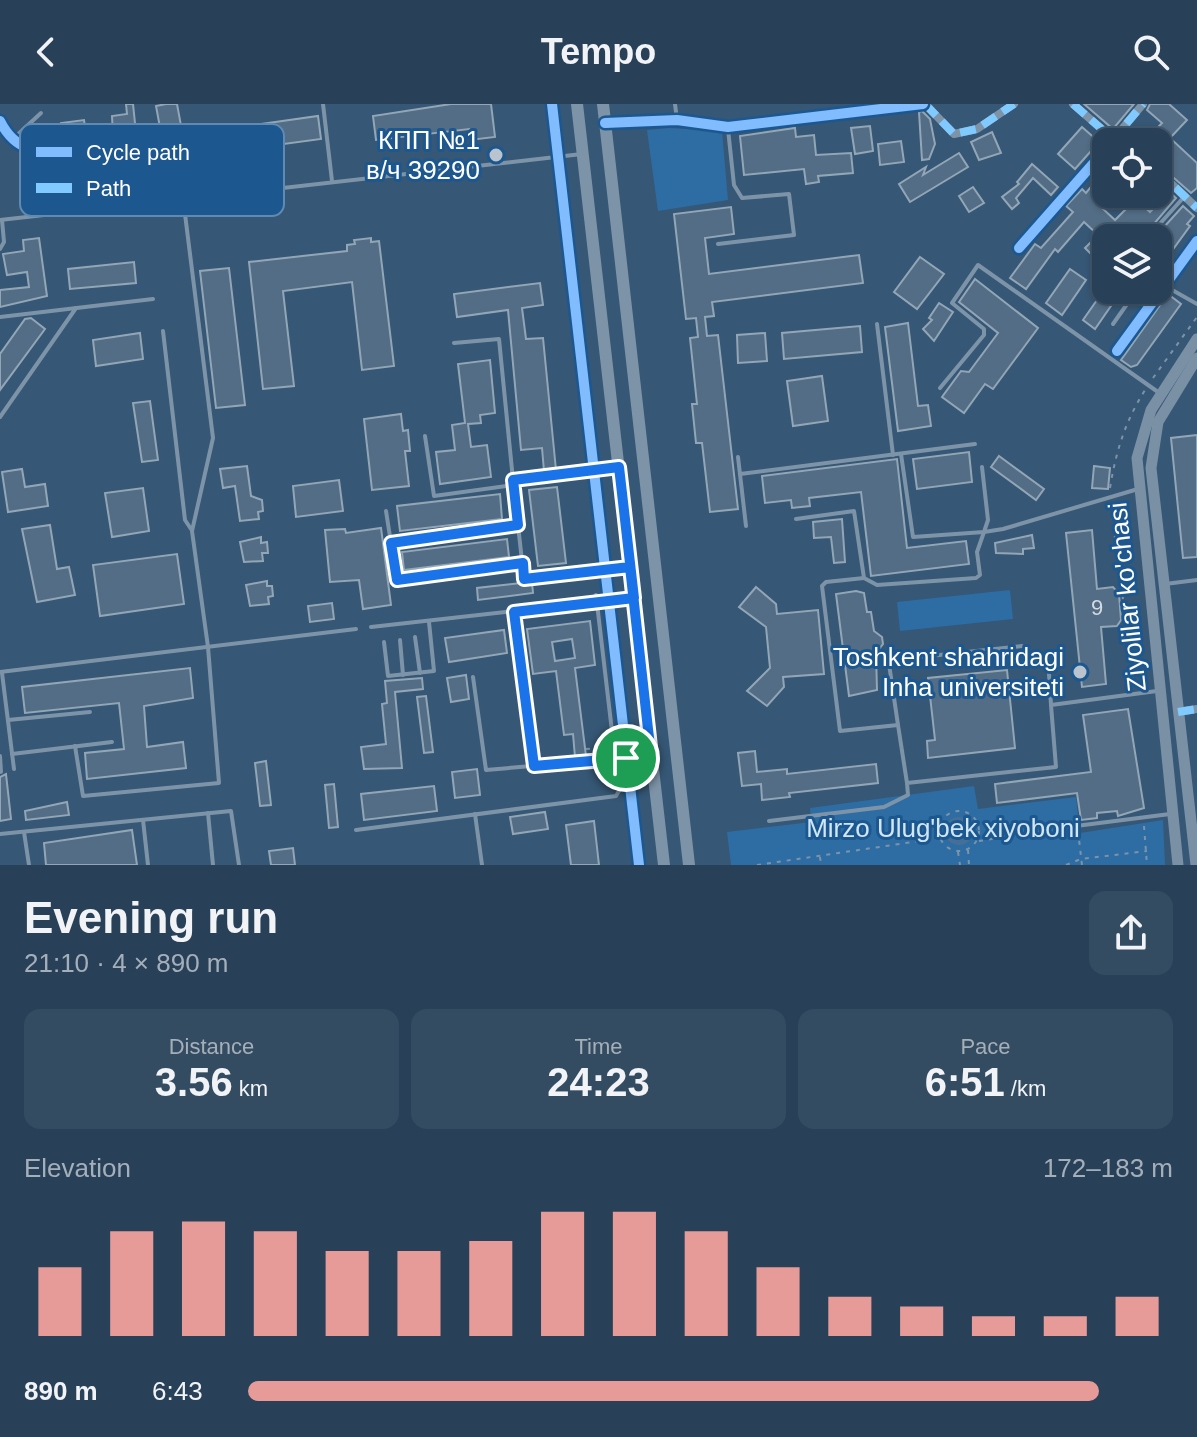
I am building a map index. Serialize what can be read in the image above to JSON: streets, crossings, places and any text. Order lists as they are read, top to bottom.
{
  "streets": {
    "main road": ["Ziyolilar ko'chasi"]
  },
  "parks": ["Mirzo Ulug'bek xiyoboni"],
  "places": ["КПП №1 в/ч 39290", "Toshkent shahridagi Inha universiteti"],
  "house_numbers": ["9"],
  "legend": ["Cycle path", "Path"],
  "page": {
    "header": "Tempo",
    "heading": ["Evening run", "21:10 · 4 × 890 m"],
    "stats": [
      ["Distance", "3.56 km"],
      ["Time", "24:23"],
      ["Pace", "6:51 /km"]
    ],
    "chart": ["Elevation", "172–183 m"],
    "list": [
      {
        "name": "890 m",
        "note": "6:43"
      }
    ]
  }
}
